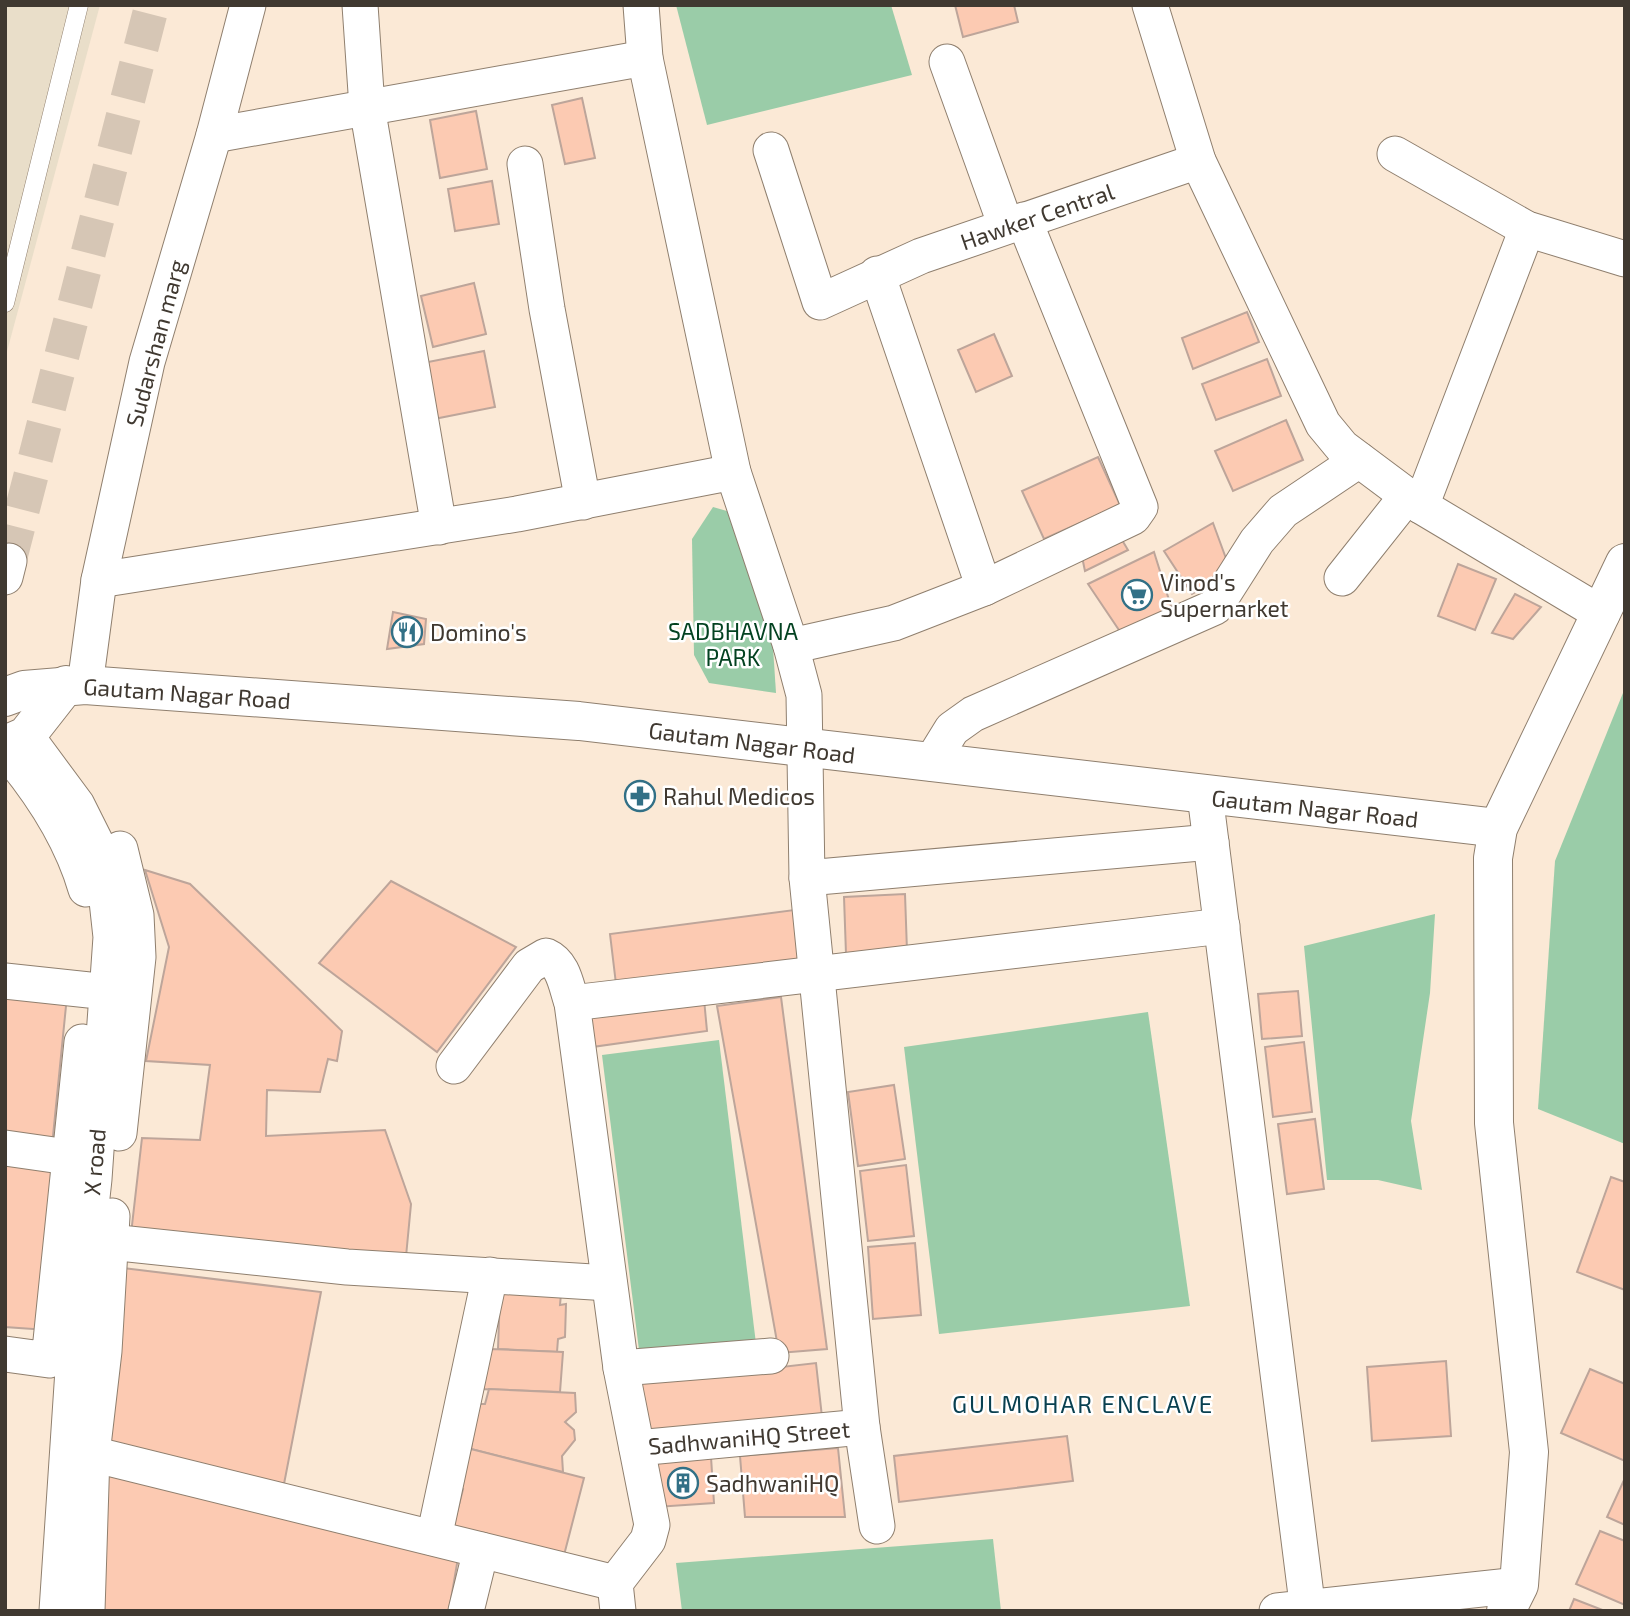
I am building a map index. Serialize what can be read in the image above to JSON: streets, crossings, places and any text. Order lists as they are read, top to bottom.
{
  "streets": {
    "street": [
      "Hawker Central",
      "Sudarshan marg",
      "Gautam Nagar Road",
      "X road",
      "SadhwaniHQ Street"
    ]
  },
  "crossings": [
    ["Sudarshan marg", "Gautam Nagar Road"]
  ],
  "districts": ["GULMOHAR ENCLAVE"],
  "parks": ["SADBHAVNA PARK"],
  "places": {
    "supermarket": ["Vinod's Supernarket"],
    "restaurant": ["Domino's"],
    "pharmacy": ["Rahul Medicos"],
    "building": ["SadhwaniHQ"]
  }
}
